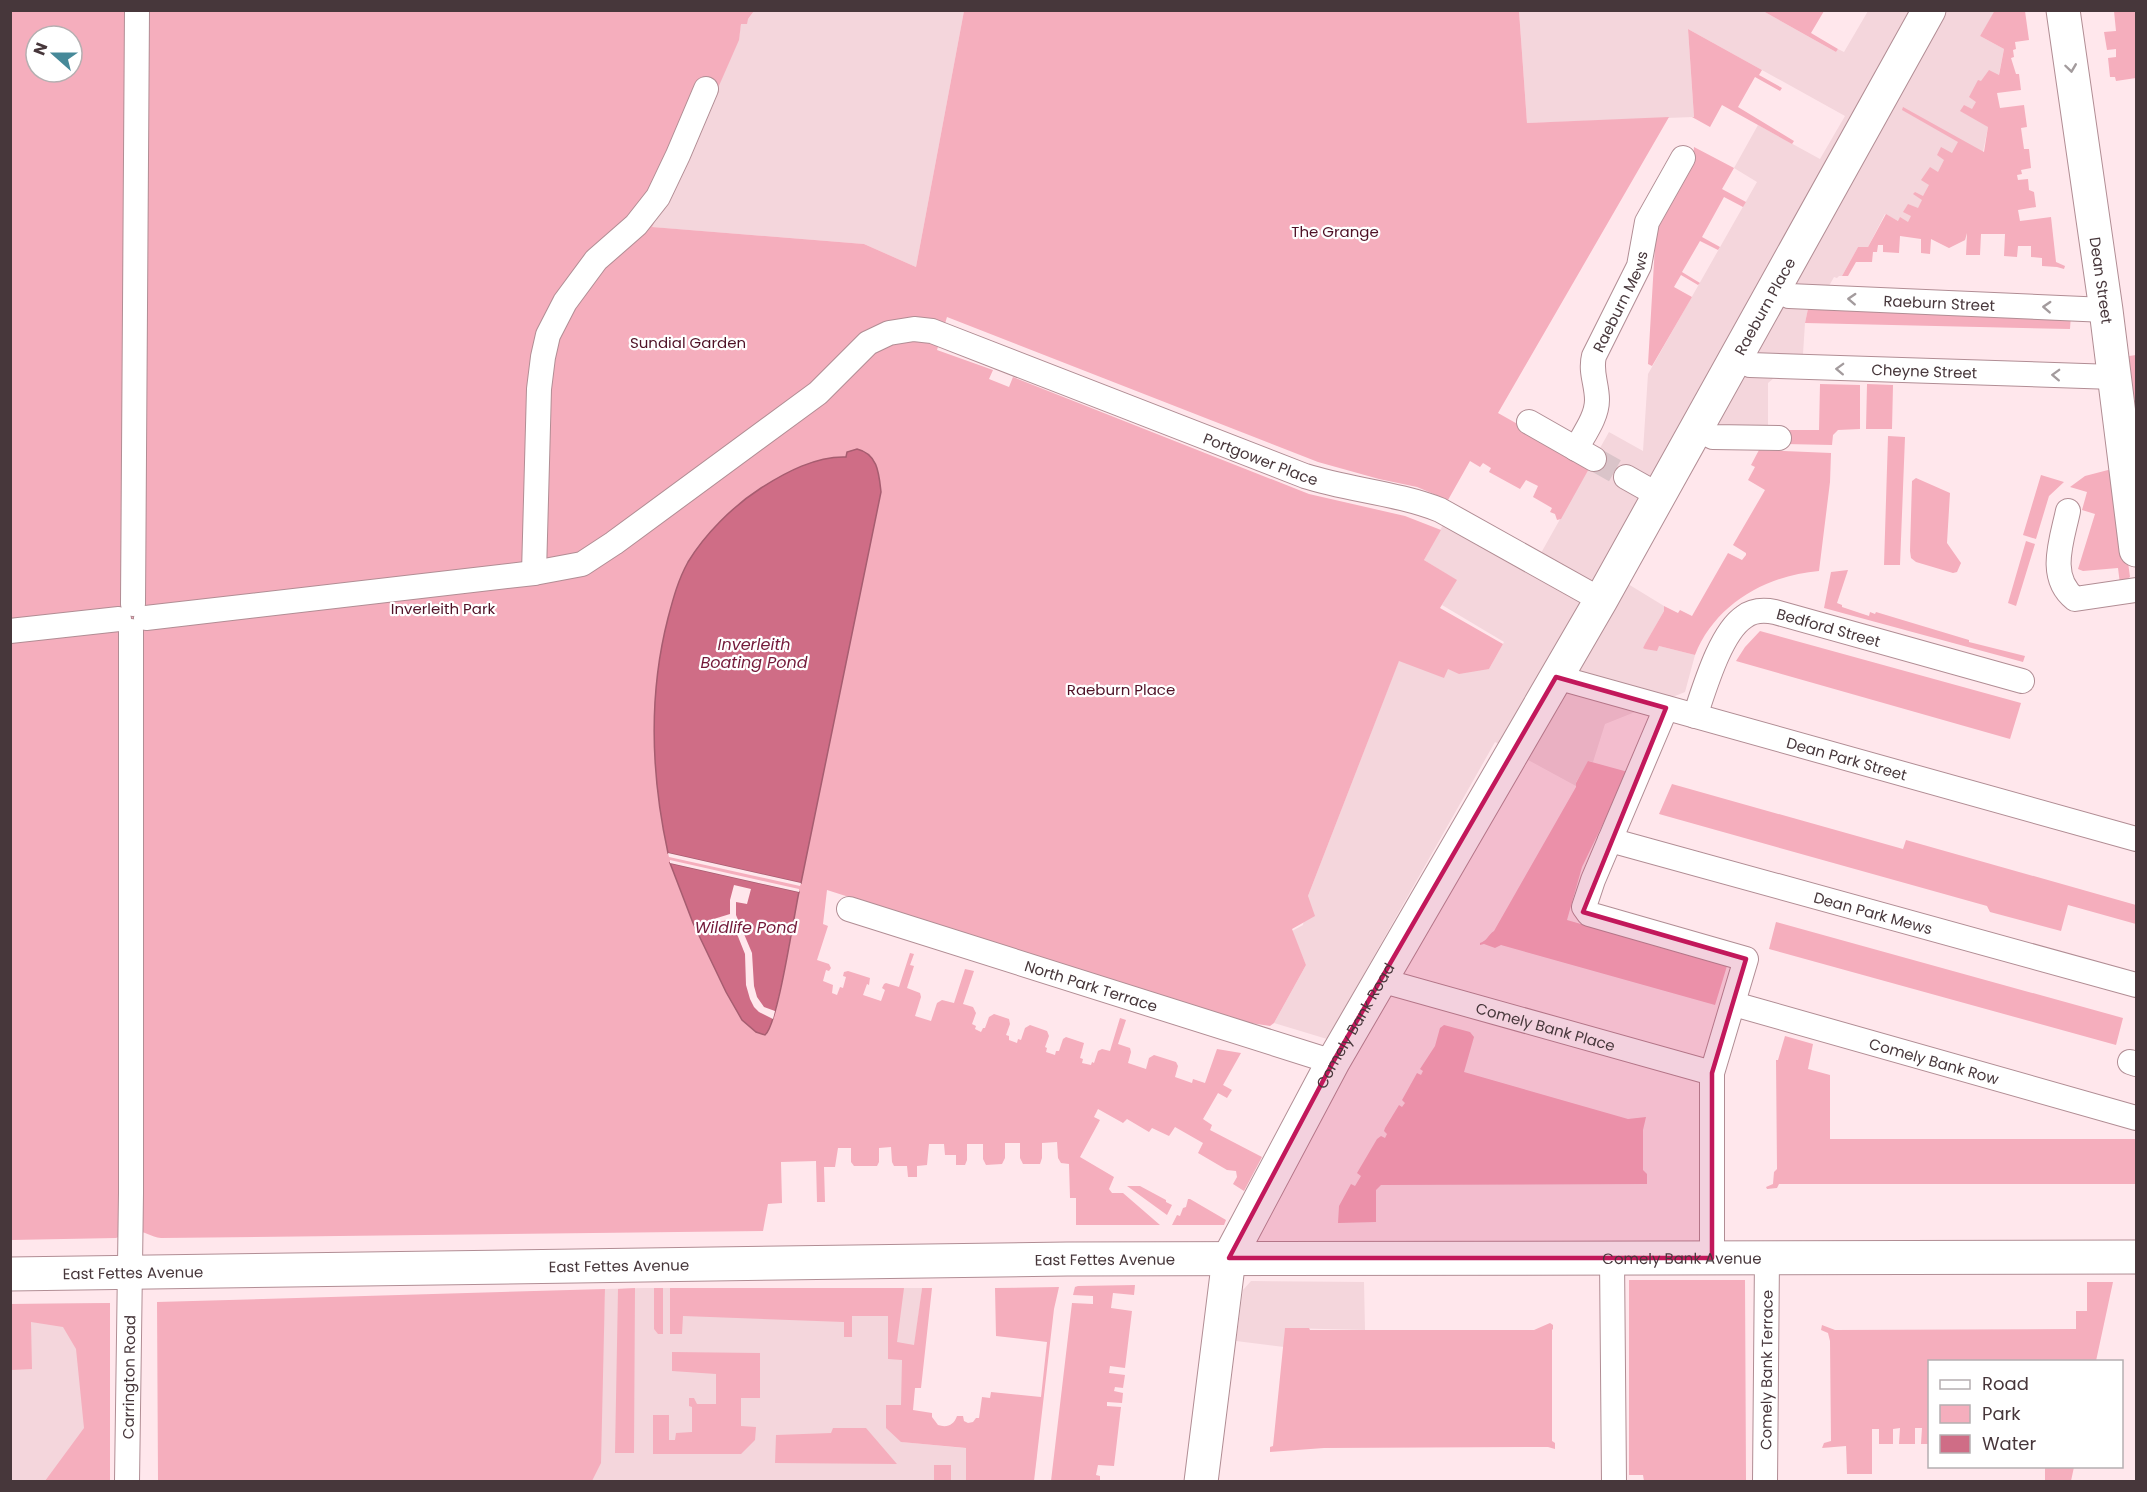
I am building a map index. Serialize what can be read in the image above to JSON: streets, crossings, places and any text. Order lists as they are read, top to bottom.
{
  "streets": {
    "street": [
      "Dean Street",
      "Raeburn Mews",
      "Raeburn Street",
      "Raeburn Place",
      "Cheyne Street",
      "Portgower Place",
      "Bedford Street",
      "Dean Park Street",
      "Dean Park Mews",
      "North Park Terrace",
      "Comely Bank Road",
      "Comely Bank Place",
      "Comely Bank Row",
      "Comely Bank Avenue",
      "East Fettes Avenue",
      "Comely Bank Terrace",
      "Carrington Road"
    ]
  },
  "crossings": [
    ["Dean Street", "Raeburn Street"],
    ["Dean Street", "Cheyne Street"],
    ["Raeburn Street", "Raeburn Place"],
    ["Raeburn Place", "Cheyne Street"],
    ["Raeburn Place", "Portgower Place"],
    ["Raeburn Place", "Comely Bank Road"],
    ["Portgower Place", "Comely Bank Road"],
    ["Bedford Street", "Dean Park Street"],
    ["Dean Park Street", "Comely Bank Road"],
    ["North Park Terrace", "Comely Bank Road"],
    ["Comely Bank Road", "Comely Bank Place"],
    ["Comely Bank Road", "Comely Bank Avenue"],
    ["Comely Bank Road", "East Fettes Avenue"],
    ["Comely Bank Avenue", "East Fettes Avenue"],
    ["Comely Bank Avenue", "Comely Bank Terrace"],
    ["East Fettes Avenue", "Carrington Road"]
  ],
  "one_way": ["Dean Street", "Raeburn Street", "Cheyne Street"],
  "water": ["Inverleith Boating Pond", "Wildlife Pond"],
  "parks": [
    "The Grange",
    "Sundial Garden",
    "Inverleith Park",
    "Raeburn Place"
  ],
  "legend": ["Road", "Park", "Water"],
  "north": "left"
}
